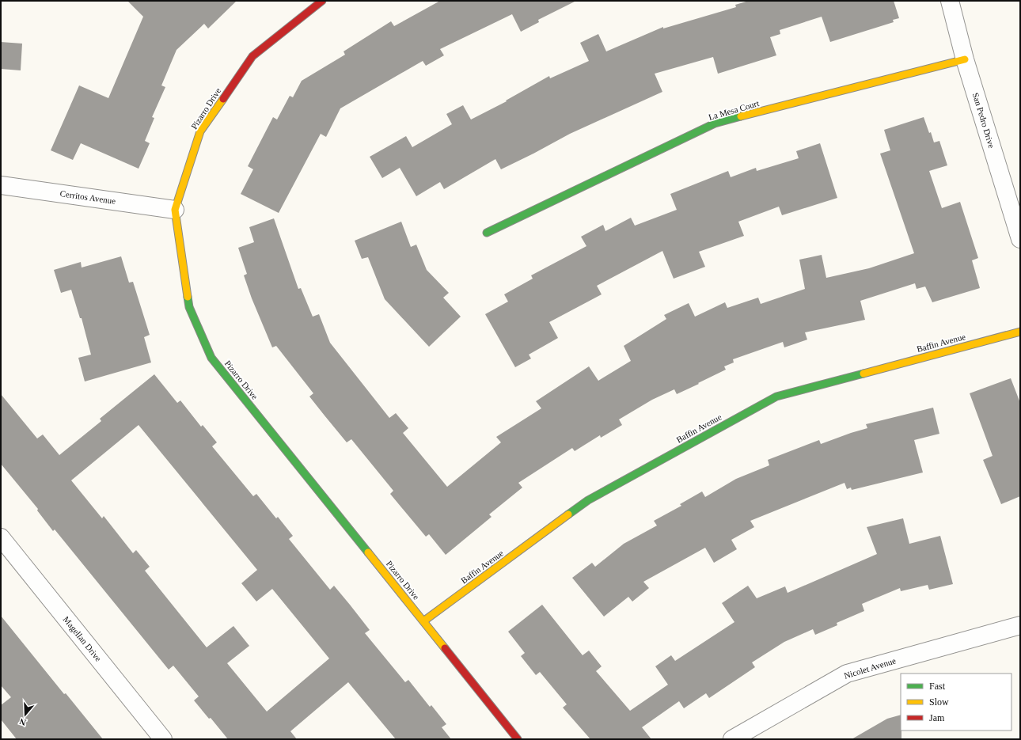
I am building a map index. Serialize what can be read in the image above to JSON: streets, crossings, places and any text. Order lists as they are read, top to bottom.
{
  "streets": {
    "street": [
      "Pizarro Drive",
      "La Mesa Court",
      "San Pedro Drive",
      "Cerritos Avenue",
      "Baffin Avenue",
      "Magellan Drive",
      "Nicolet Avenue"
    ]
  },
  "crossings": [
    ["Pizarro Drive", "Cerritos Avenue"],
    ["Pizarro Drive", "Baffin Avenue"],
    ["La Mesa Court", "San Pedro Drive"]
  ],
  "legend": ["Fast", "Slow", "Jam"],
  "north": "bottom"
}
